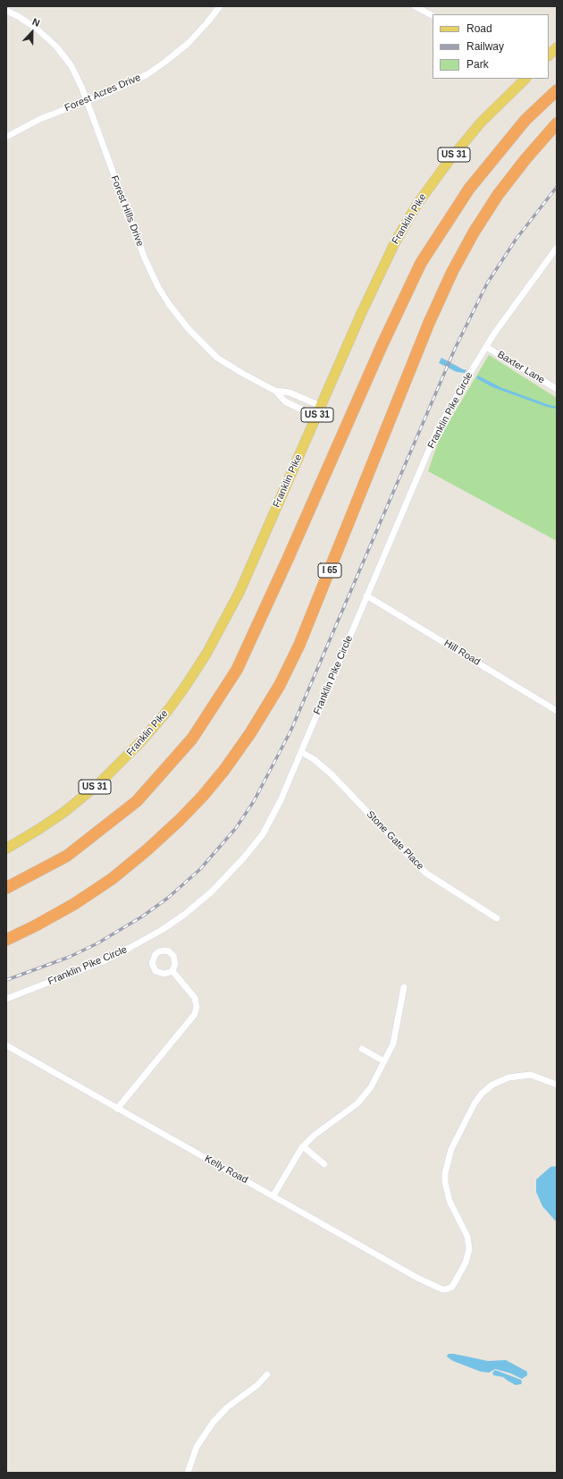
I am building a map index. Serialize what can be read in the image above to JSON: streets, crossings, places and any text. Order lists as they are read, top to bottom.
{
  "streets": {
    "highway": ["I 65"],
    "main road": ["US 31", "Franklin Pike"],
    "street": [
      "Forest Acres Drive",
      "Forest Hills Drive",
      "Baxter Lane",
      "Franklin Pike Circle",
      "Hill Road",
      "Stone Gate Place",
      "Kelly Road"
    ]
  },
  "crossings": [
    ["Forest Acres Drive", "Forest Hills Drive"],
    ["Forest Hills Drive", "Franklin Pike"],
    ["Baxter Lane", "Franklin Pike Circle"],
    ["Franklin Pike Circle", "Hill Road"],
    ["Franklin Pike Circle", "Stone Gate Place"]
  ],
  "legend": ["Road", "Railway", "Park"],
  "north": "top"
}
